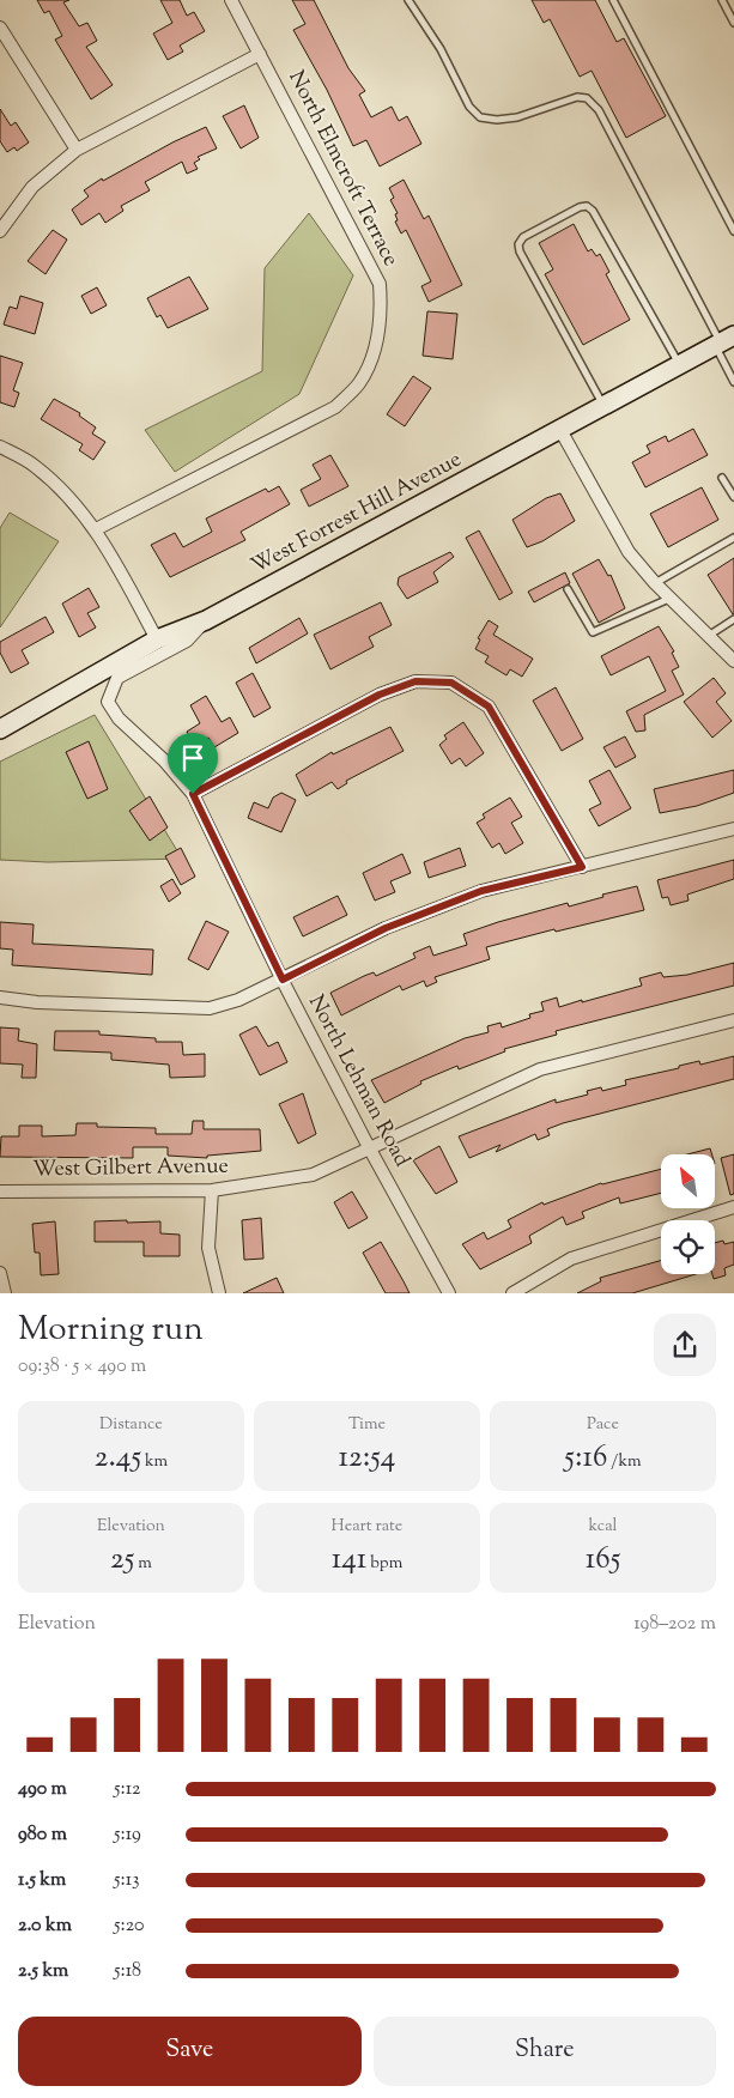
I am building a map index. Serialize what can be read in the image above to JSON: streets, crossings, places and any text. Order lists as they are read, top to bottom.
{
  "streets": {
    "street": [
      "North Elmcroft Terrace",
      "West Forrest Hill Avenue",
      "North Lehman Road",
      "West Gilbert Avenue"
    ]
  },
  "crossings": [
    ["West Forrest Hill Avenue", "North Lehman Road"],
    ["North Lehman Road", "West Gilbert Avenue"]
  ],
  "north": "top left",
  "page": {
    "heading": ["Morning run", "09:38 · 5 × 490 m"],
    "stats": [
      ["Distance", "2.45 km"],
      ["Time", "12:54"],
      ["Pace", "5:16 /km"],
      ["Elevation", "25 m"],
      ["Heart rate", "141 bpm"],
      ["kcal", "165"]
    ],
    "chart": ["Elevation", "198–202 m"],
    "list": [
      {
        "name": "490 m",
        "note": "5:12"
      },
      {
        "name": "980 m",
        "note": "5:19"
      },
      {
        "name": "1.5 km",
        "note": "5:13"
      },
      {
        "name": "2.0 km",
        "note": "5:20"
      },
      {
        "name": "2.5 km",
        "note": "5:18"
      }
    ],
    "buttons": ["Save", "Share"]
  }
}
